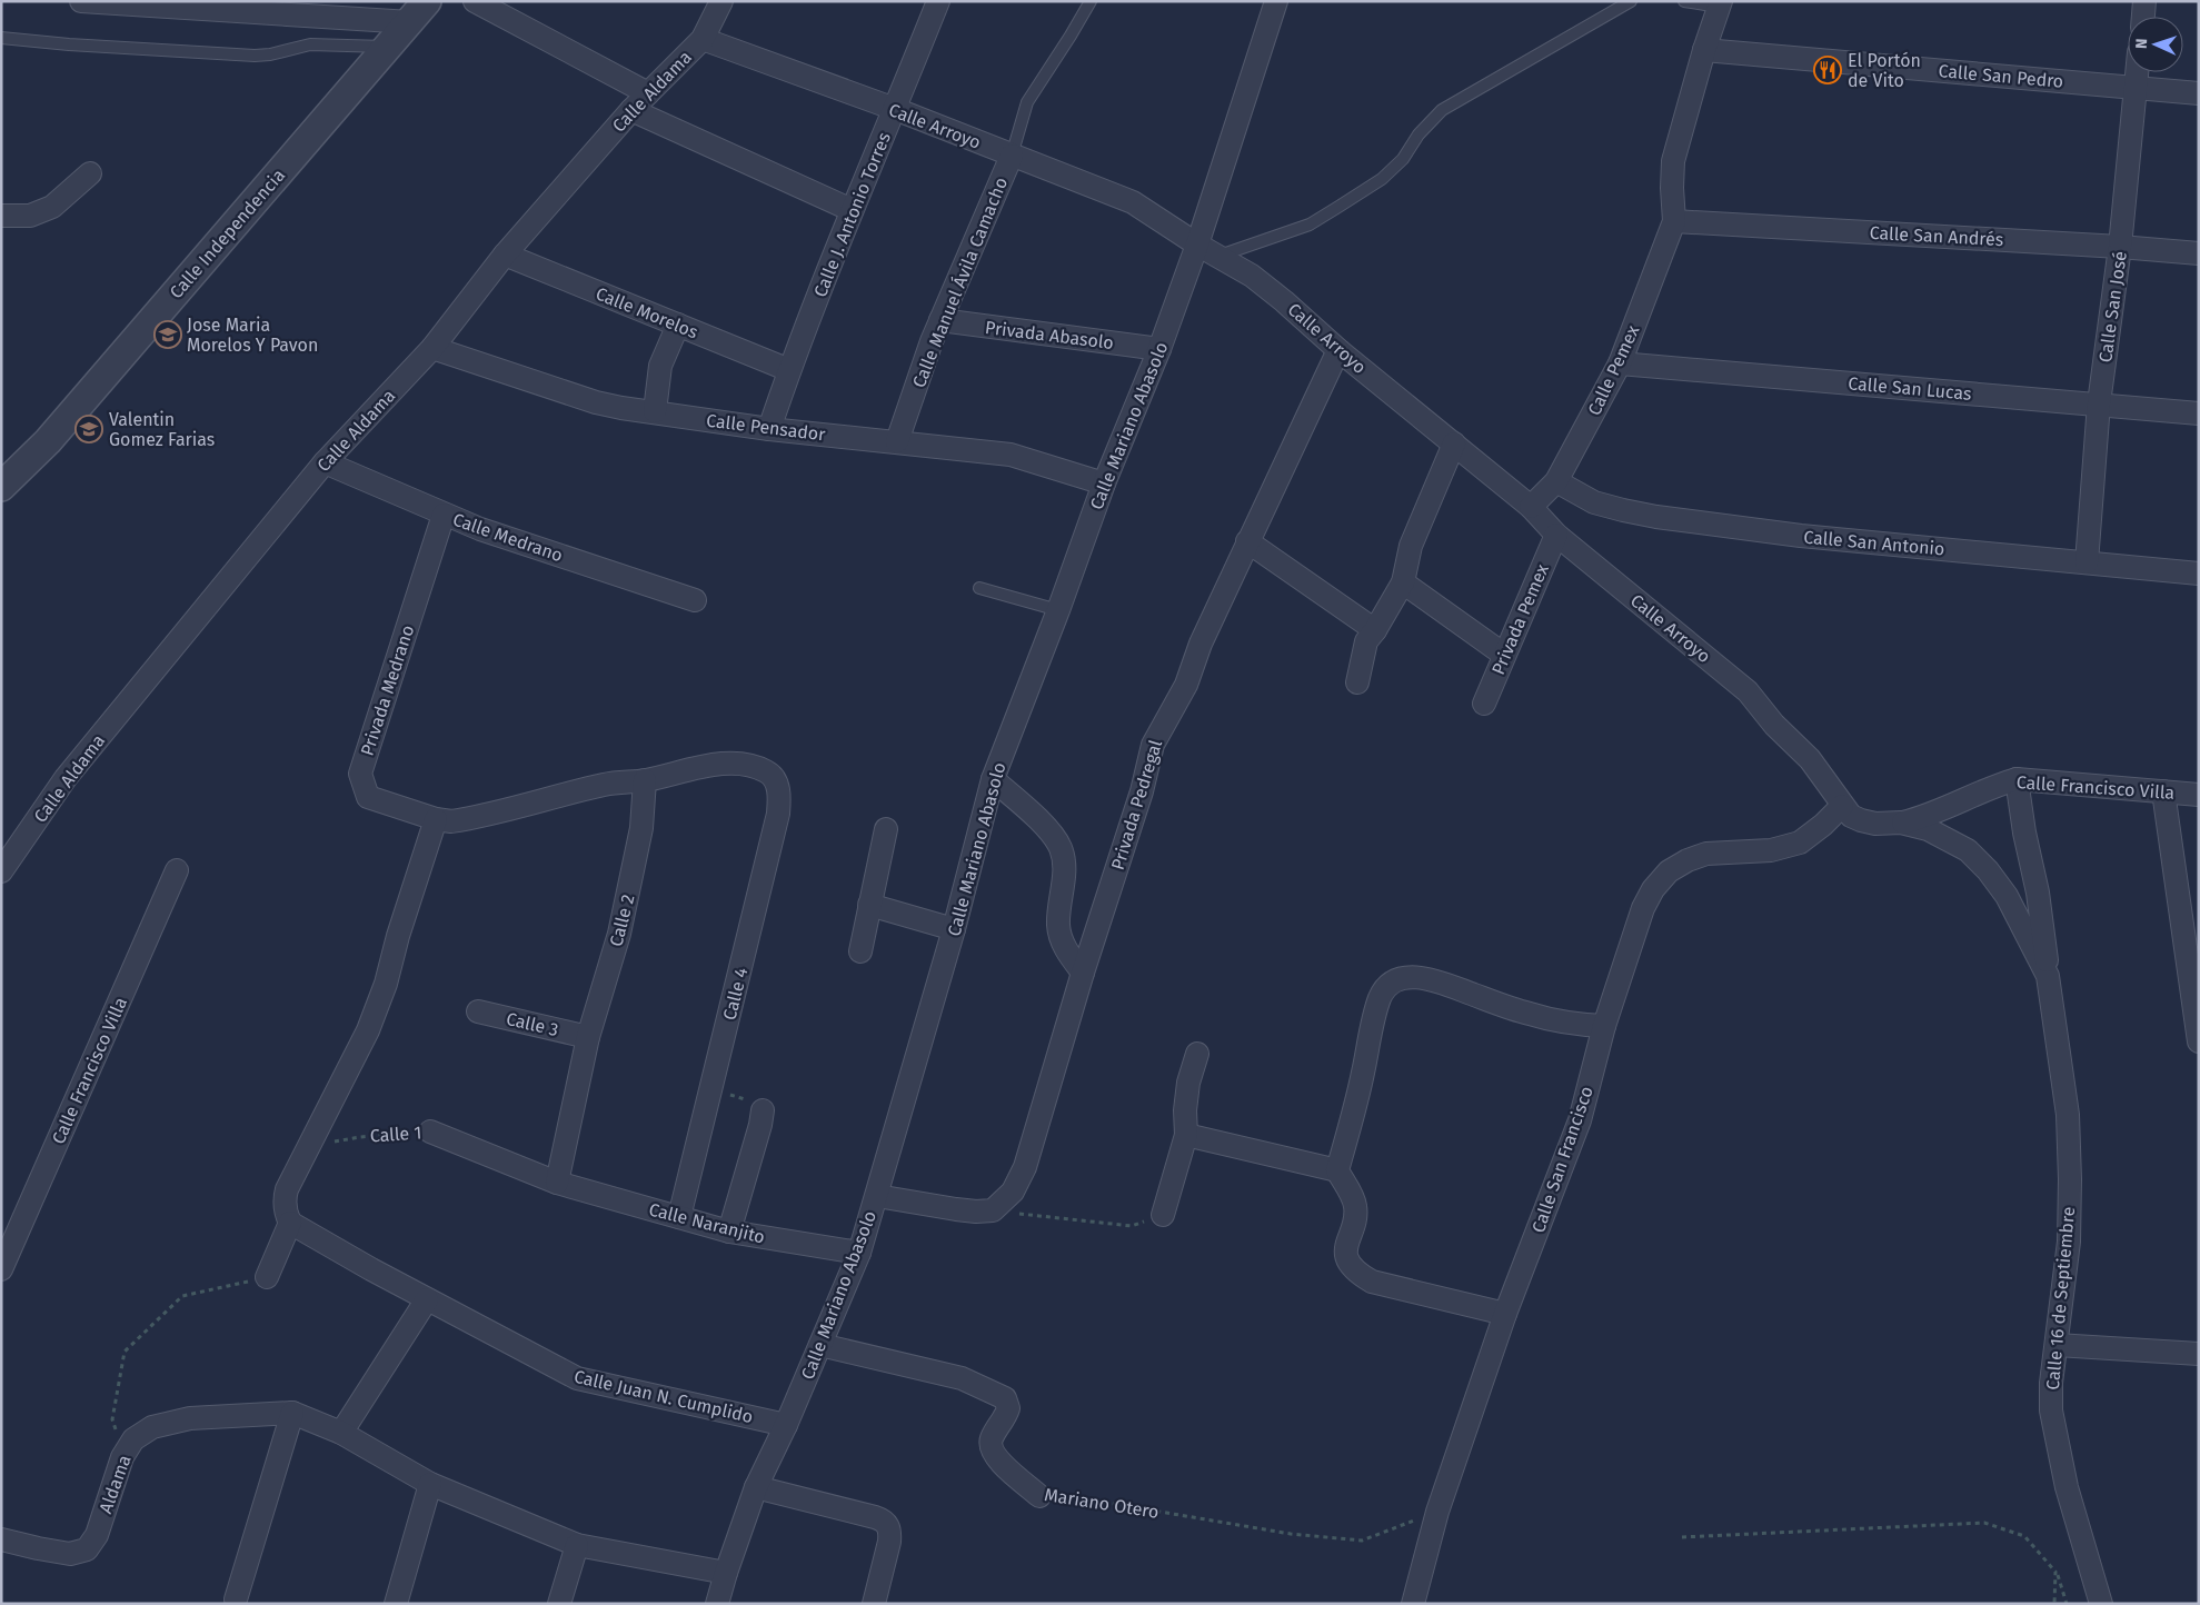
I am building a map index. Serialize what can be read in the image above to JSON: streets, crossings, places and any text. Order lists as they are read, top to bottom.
{
  "streets": {
    "street": [
      "Calle San Pedro",
      "Calle Aldama",
      "Calle Arroyo",
      "Calle J. Antonio Torres",
      "Calle Independencia",
      "Calle San Andrés",
      "Calle Manuel Ávila Camacho",
      "Calle San José",
      "Calle Morelos",
      "Privada Abasolo",
      "Calle Pemex",
      "Calle San Lucas",
      "Calle Mariano Abasolo",
      "Calle Pensador",
      "Calle Medrano",
      "Calle San Antonio",
      "Privada Pemex",
      "Privada Medrano",
      "Calle Francisco Villa",
      "Privada Pedregal",
      "Calle 2",
      "Calle 4",
      "Calle 3",
      "Calle 1",
      "Calle San Francisco",
      "Calle Naranjito",
      "Calle 16 de Septiembre",
      "Calle Juan N. Cumplido",
      "Aldama",
      "Mariano Otero"
    ]
  },
  "crossings": [
    ["Calle San Pedro", "Calle San José"],
    ["Calle Aldama", "Calle Arroyo"],
    ["Calle Aldama", "Calle Morelos"],
    ["Calle Aldama", "Calle Pensador"],
    ["Calle Aldama", "Calle Medrano"],
    ["Calle Arroyo", "Calle J. Antonio Torres"],
    ["Calle Arroyo", "Calle Manuel Ávila Camacho"],
    ["Calle Arroyo", "Calle Pemex"],
    ["Calle Arroyo", "Calle Mariano Abasolo"],
    ["Calle Arroyo", "Privada Pemex"],
    ["Calle Arroyo", "Privada Pedregal"],
    ["Calle Arroyo", "Calle San Francisco"],
    ["Calle Arroyo", "Calle 16 de Septiembre"],
    ["Calle J. Antonio Torres", "Calle Morelos"],
    ["Calle J. Antonio Torres", "Calle Pensador"],
    ["Calle San Andrés", "Calle San José"],
    ["Calle San Andrés", "Calle Pemex"],
    ["Calle Manuel Ávila Camacho", "Privada Abasolo"],
    ["Calle Manuel Ávila Camacho", "Calle Pensador"],
    ["Calle San José", "Calle San Lucas"],
    ["Calle San José", "Calle San Antonio"],
    ["Privada Abasolo", "Calle Mariano Abasolo"],
    ["Calle Pemex", "Calle San Lucas"],
    ["Calle Pemex", "Calle San Antonio"],
    ["Calle Mariano Abasolo", "Calle Pensador"],
    ["Calle Mariano Abasolo", "Calle Naranjito"],
    ["Calle Mariano Abasolo", "Calle Juan N. Cumplido"],
    ["Calle Mariano Abasolo", "Mariano Otero"],
    ["Calle Medrano", "Privada Medrano"],
    ["Calle Francisco Villa", "Calle 16 de Septiembre"],
    ["Calle 2", "Calle 4"],
    ["Calle 2", "Calle 3"],
    ["Calle 2", "Calle 1"],
    ["Calle 2", "Calle Naranjito"],
    ["Calle 4", "Calle Naranjito"],
    ["Calle 1", "Calle Naranjito"],
    ["Calle San Francisco", "Calle 16 de Septiembre"],
    ["Calle San Francisco", "Mariano Otero"]
  ],
  "places": {
    "restaurant": ["El Portón de Vito"],
    "school or university": ["Jose Maria Morelos Y Pavon", "Valentin Gomez Farias"]
  },
  "north": "left"
}
